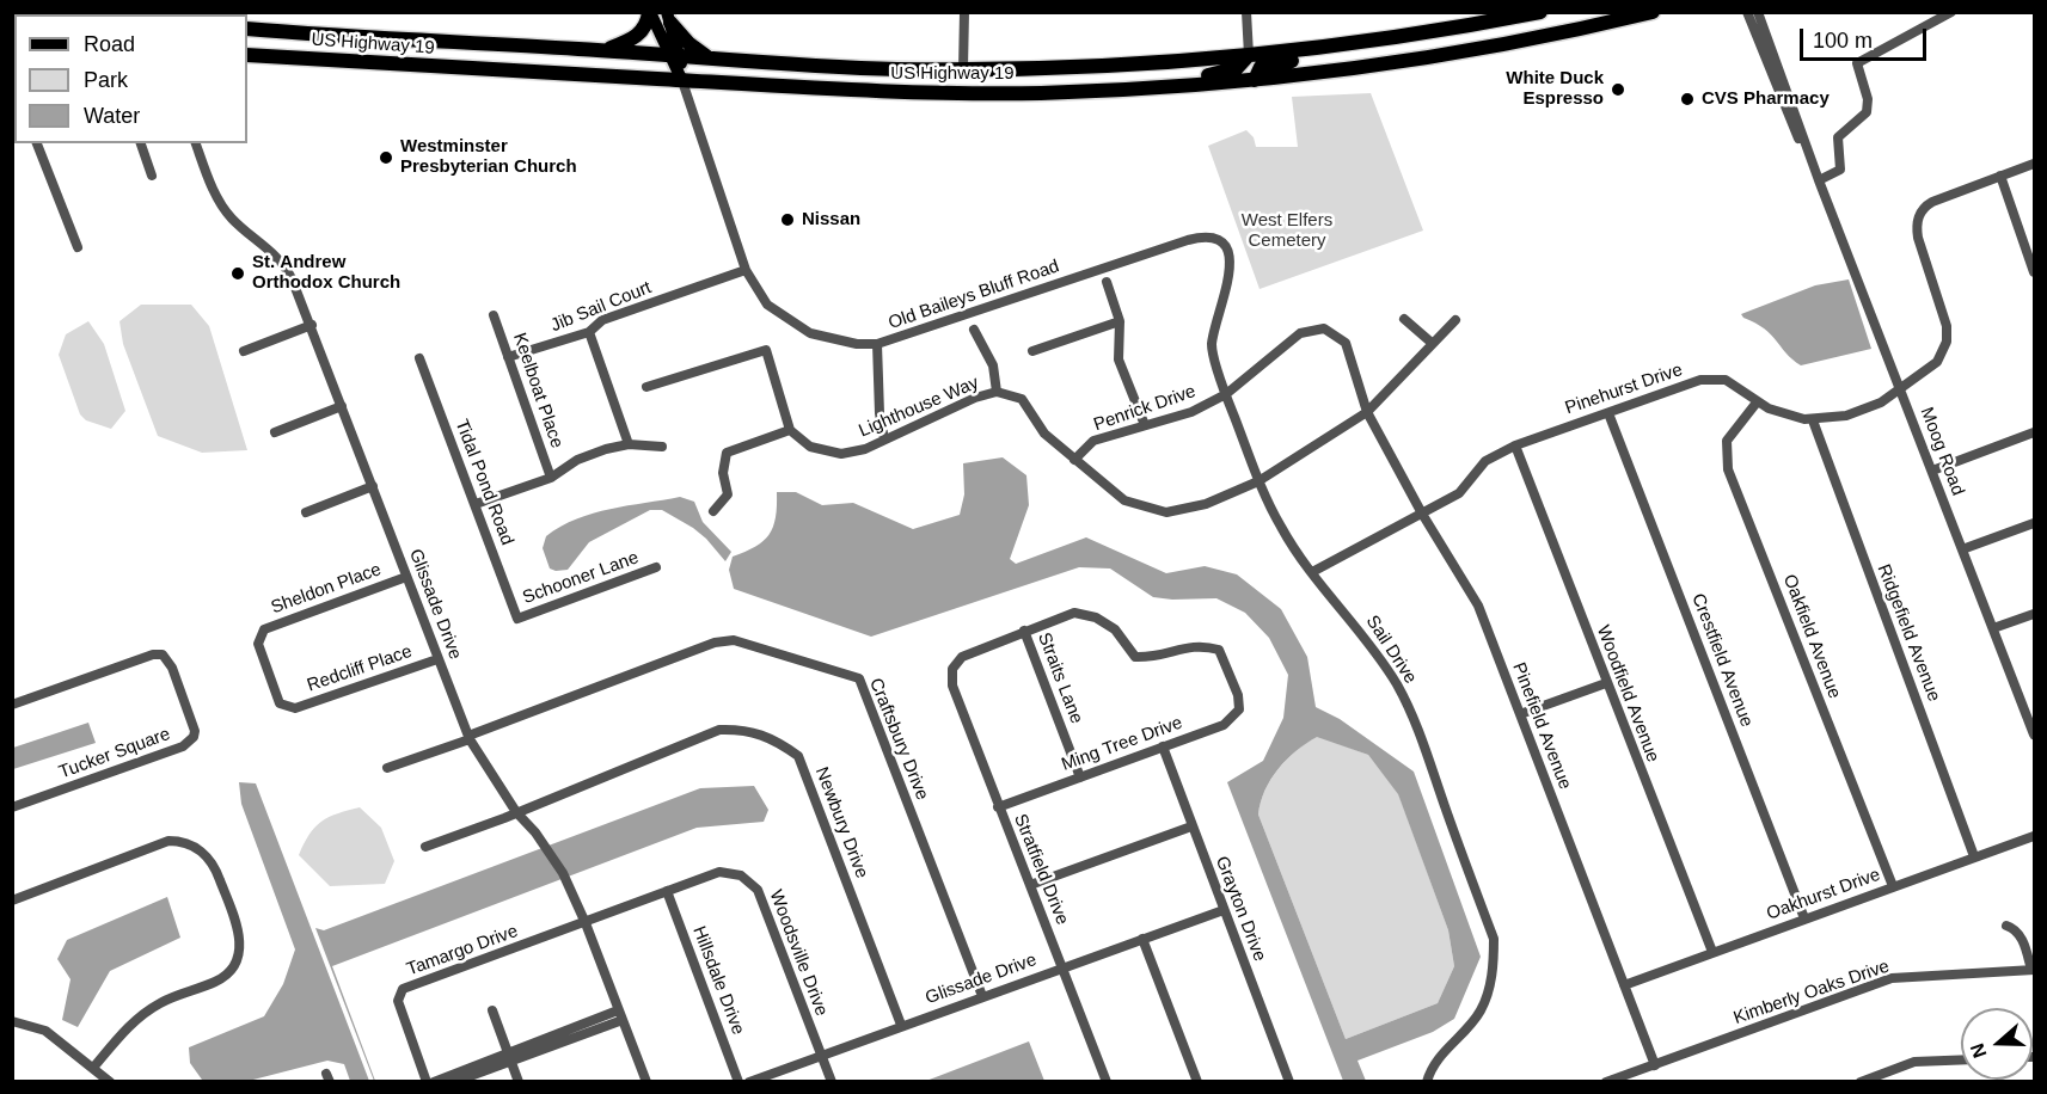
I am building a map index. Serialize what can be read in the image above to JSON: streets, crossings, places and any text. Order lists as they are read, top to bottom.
{
  "streets": {
    "highway": ["US Highway 19"],
    "street": [
      "Old Baileys Bluff Road",
      "Jib Sail Court",
      "Pinehurst Drive",
      "Keelboat Place",
      "Lighthouse Way",
      "Penrick Drive",
      "Moog Road",
      "Tidal Pond Road",
      "Schooner Lane",
      "Sheldon Place",
      "Glissade Drive",
      "Ridgefield Avenue",
      "Oakfield Avenue",
      "Sail Drive",
      "Crestfield Avenue",
      "Redcliff Place",
      "Straits Lane",
      "Woodfield Avenue",
      "Pinefield Avenue",
      "Craftsbury Drive",
      "Ming Tree Drive",
      "Tucker Square",
      "Newbury Drive",
      "Stratfield Drive",
      "Oakhurst Drive",
      "Grayton Drive",
      "Tamargo Drive",
      "Woodsville Drive",
      "Hillsdale Drive",
      "Kimberly Oaks Drive"
    ]
  },
  "crossings": [
    ["US Highway 19", "Old Baileys Bluff Road"],
    ["Old Baileys Bluff Road", "Jib Sail Court"],
    ["Old Baileys Bluff Road", "Sail Drive"],
    ["Jib Sail Court", "Keelboat Place"],
    ["Pinehurst Drive", "Moog Road"],
    ["Pinehurst Drive", "Ridgefield Avenue"],
    ["Pinehurst Drive", "Oakfield Avenue"],
    ["Pinehurst Drive", "Sail Drive"],
    ["Pinehurst Drive", "Crestfield Avenue"],
    ["Pinehurst Drive", "Woodfield Avenue"],
    ["Pinehurst Drive", "Pinefield Avenue"],
    ["Lighthouse Way", "Penrick Drive"],
    ["Lighthouse Way", "Sail Drive"],
    ["Lighthouse Way", "Pinefield Avenue"],
    ["Penrick Drive", "Sail Drive"],
    ["Penrick Drive", "Pinefield Avenue"],
    ["Tidal Pond Road", "Schooner Lane"],
    ["Sheldon Place", "Glissade Drive"],
    ["Sheldon Place", "Redcliff Place"],
    ["Glissade Drive", "Redcliff Place"],
    ["Glissade Drive", "Craftsbury Drive"],
    ["Glissade Drive", "Newbury Drive"],
    ["Glissade Drive", "Stratfield Drive"],
    ["Glissade Drive", "Grayton Drive"],
    ["Glissade Drive", "Tamargo Drive"],
    ["Glissade Drive", "Woodsville Drive"],
    ["Ridgefield Avenue", "Oakhurst Drive"],
    ["Oakfield Avenue", "Oakhurst Drive"],
    ["Crestfield Avenue", "Oakhurst Drive"],
    ["Straits Lane", "Ming Tree Drive"],
    ["Straits Lane", "Stratfield Drive"],
    ["Woodfield Avenue", "Oakhurst Drive"],
    ["Pinefield Avenue", "Oakhurst Drive"],
    ["Pinefield Avenue", "Kimberly Oaks Drive"],
    ["Ming Tree Drive", "Stratfield Drive"],
    ["Ming Tree Drive", "Grayton Drive"],
    ["Tamargo Drive", "Woodsville Drive"],
    ["Woodsville Drive", "Hillsdale Drive"]
  ],
  "parks": ["West Elfers Cemetery"],
  "places": [
    "White Duck Espresso",
    "CVS Pharmacy",
    "Westminster Presbyterian Church",
    "Nissan",
    "St. Andrew Orthodox Church"
  ],
  "legend": ["Road", "Park", "Water"],
  "scale_bar": "100 m",
  "north": "left"
}
